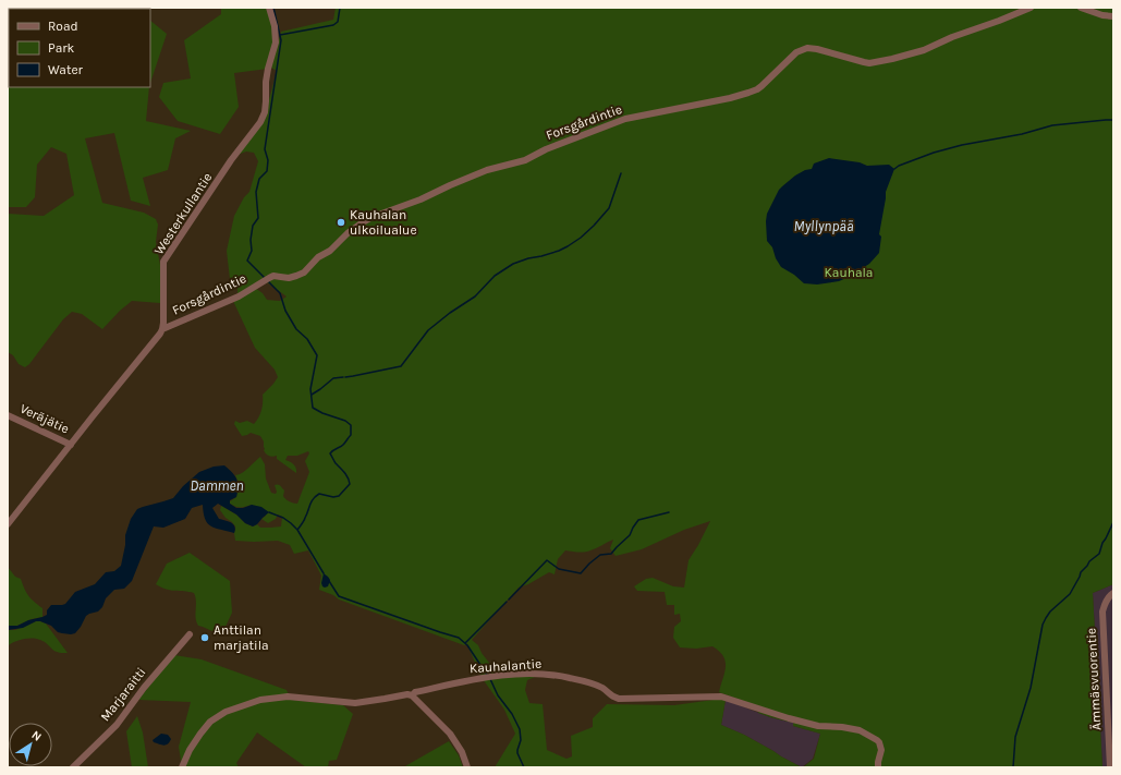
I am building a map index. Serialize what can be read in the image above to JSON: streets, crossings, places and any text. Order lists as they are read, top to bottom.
{
  "streets": {
    "street": [
      "Forsgårdintie",
      "Westerkullantie",
      "Veräjätie",
      "Kauhalantie",
      "Ämmäsvuorentie",
      "Marjaraitti"
    ]
  },
  "crossings": [
    ["Forsgårdintie", "Westerkullantie"]
  ],
  "water": ["Myllynpää", "Dammen"],
  "parks": ["Kauhala"],
  "places": ["Kauhalan ulkoilualue", "Anttilan marjatila"],
  "legend": ["Road", "Park", "Water"],
  "north": "top right"
}
